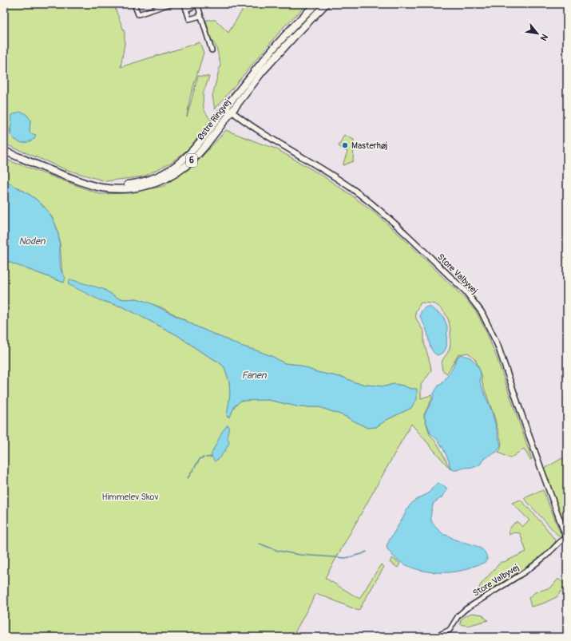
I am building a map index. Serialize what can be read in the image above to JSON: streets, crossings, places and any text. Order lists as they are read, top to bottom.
{
  "streets": {
    "main road": ["Østre Ringvej", "6"],
    "street": ["Store Valbyvej"]
  },
  "crossings": [
    ["Østre Ringvej", "Store Valbyvej"]
  ],
  "water": ["Noden", "Fanen"],
  "parks": ["Himmelev Skov"],
  "places": ["Masterhøj"],
  "north": "bottom right"
}
